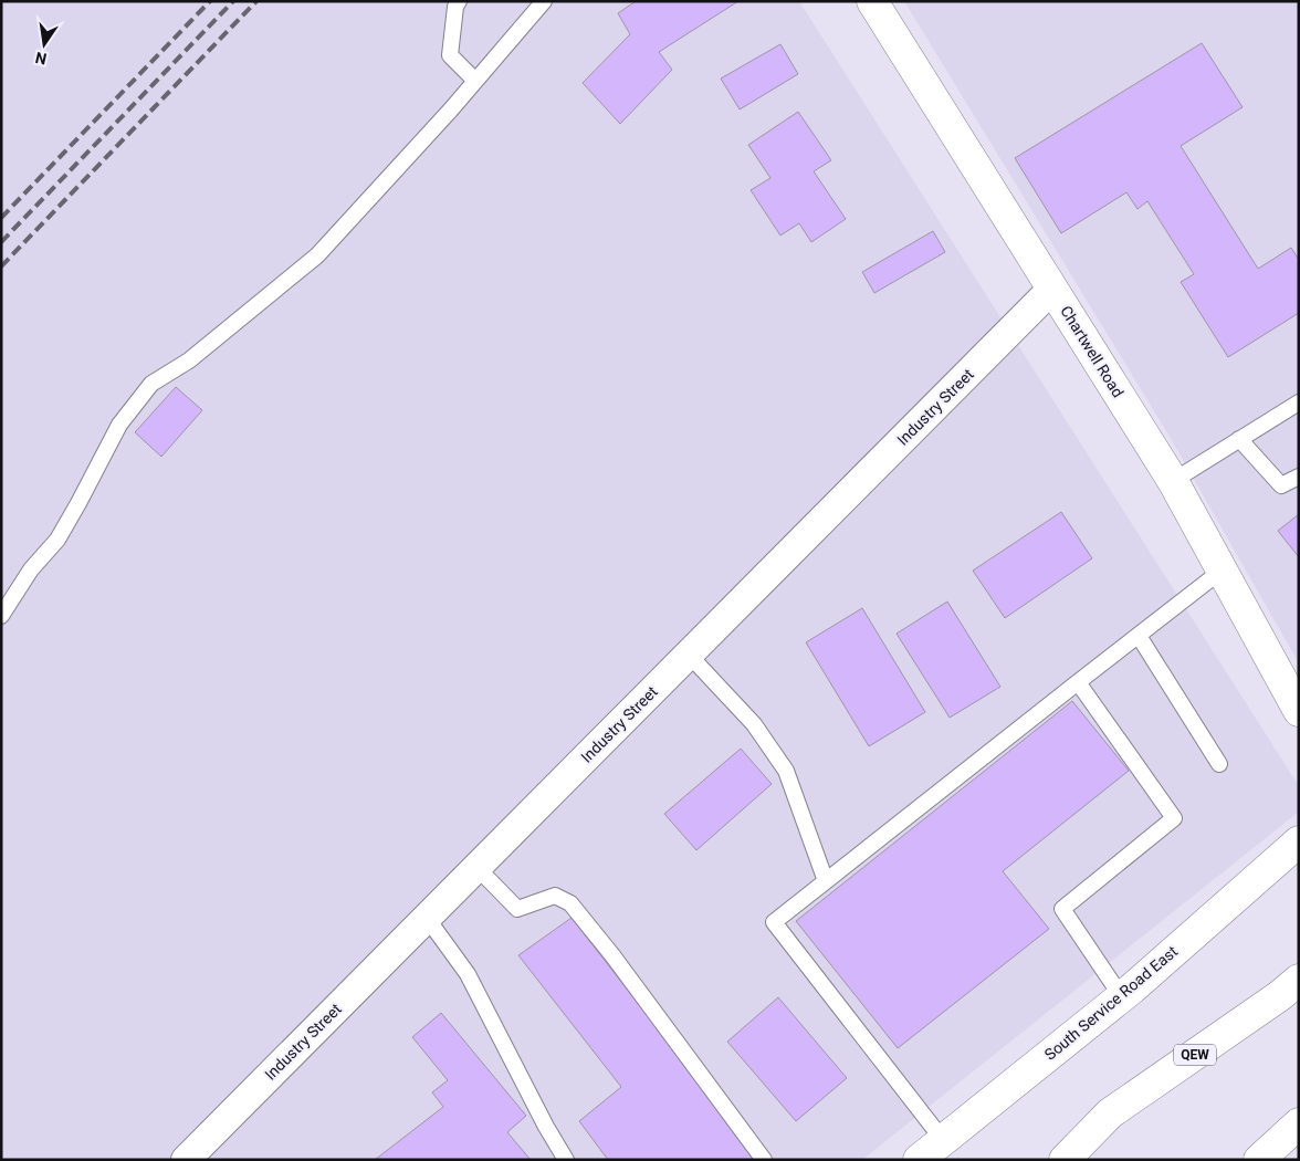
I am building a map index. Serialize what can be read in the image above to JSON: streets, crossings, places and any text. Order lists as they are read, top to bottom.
{
  "streets": {
    "main road": ["Chartwell Road", "South Service Road East", "QEW"],
    "street": ["Industry Street"]
  },
  "crossings": [
    ["Chartwell Road", "Industry Street"]
  ],
  "north": "bottom"
}
